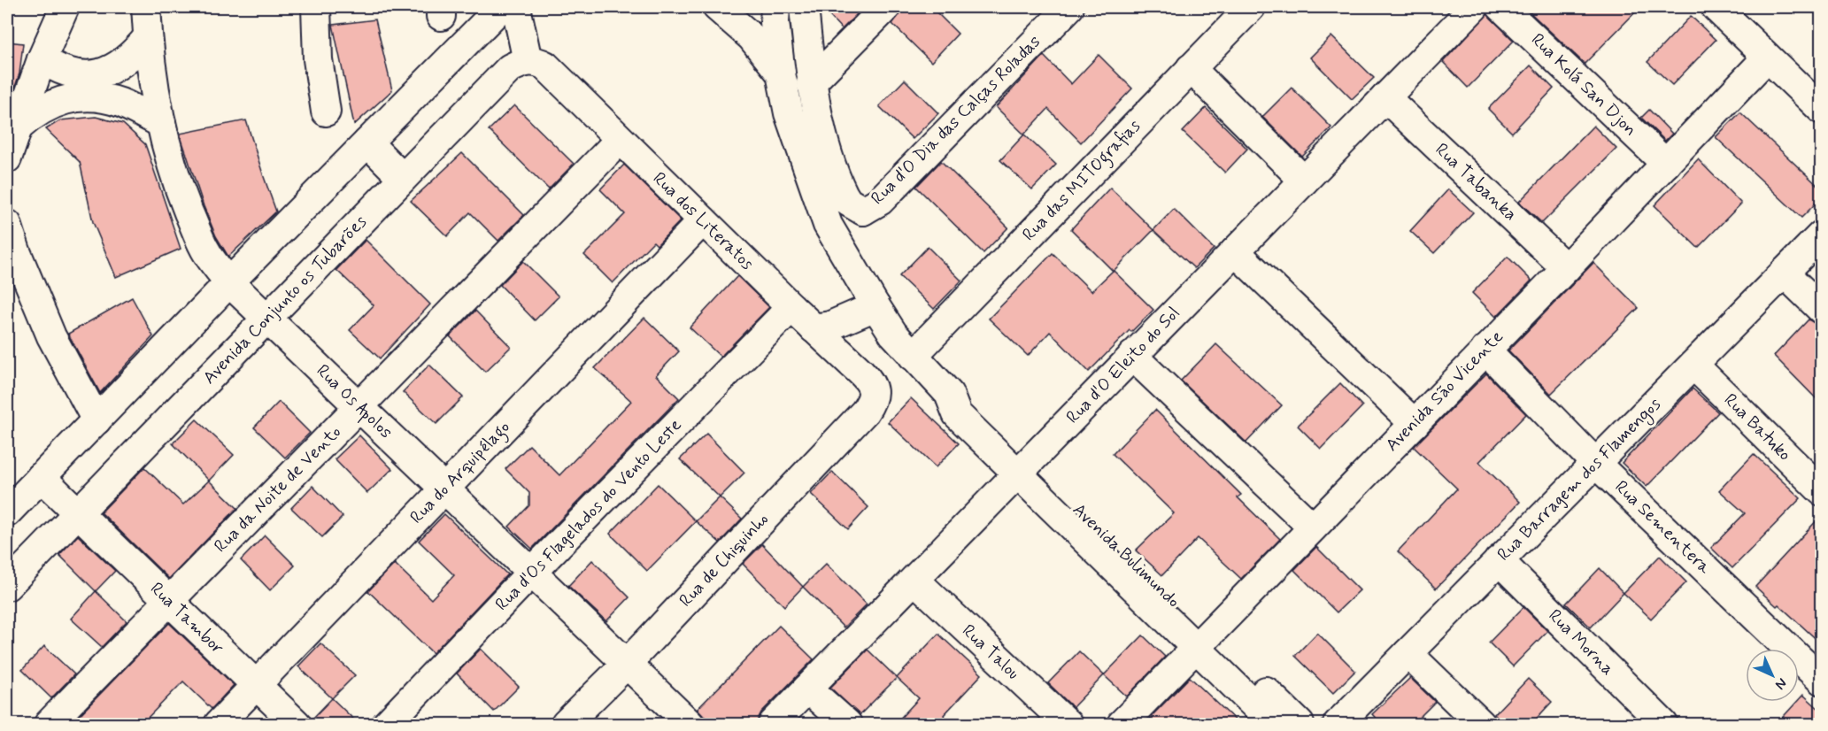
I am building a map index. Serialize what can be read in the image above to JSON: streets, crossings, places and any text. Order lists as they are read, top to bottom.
{
  "streets": {
    "street": [
      "Rua Kolá San Djon",
      "Rua d'O Dia das Calças Roladas",
      "Rua das MITOgrafias",
      "Rua Tabanka",
      "Rua dos Literatos",
      "Avenida Conjunto os Tubarões",
      "Rua d'O Eleito do Sol",
      "Avenida São Vicente",
      "Rua Os Apolos",
      "Rua Batuko",
      "Rua do Arquipélago",
      "Rua Barragem dos Flamengos",
      "Rua da Noite de Vento",
      "Rua d'Os Flagelados do Vento Leste",
      "Rua Sementera",
      "Avenida Bulimundo",
      "Rua de Chiquinho",
      "Rua Tambor",
      "Rua Morna",
      "Rua Talou"
    ]
  },
  "crossings": [
    ["Rua Kolá San Djon", "Avenida São Vicente"],
    ["Rua das MITOgrafias", "Avenida Bulimundo"],
    ["Rua Tabanka", "Rua d'O Eleito do Sol"],
    ["Rua Tabanka", "Avenida São Vicente"],
    ["Rua dos Literatos", "Avenida Conjunto os Tubarões"],
    ["Rua dos Literatos", "Rua do Arquipélago"],
    ["Rua dos Literatos", "Rua da Noite de Vento"],
    ["Rua dos Literatos", "Rua d'Os Flagelados do Vento Leste"],
    ["Rua dos Literatos", "Rua de Chiquinho"],
    ["Avenida Conjunto os Tubarões", "Rua Os Apolos"],
    ["Avenida Conjunto os Tubarões", "Rua Tambor"],
    ["Rua d'O Eleito do Sol", "Avenida Bulimundo"],
    ["Rua d'O Eleito do Sol", "Rua Talou"],
    ["Avenida São Vicente", "Rua Sementera"],
    ["Avenida São Vicente", "Avenida Bulimundo"],
    ["Rua Os Apolos", "Rua do Arquipélago"],
    ["Rua Os Apolos", "Rua da Noite de Vento"],
    ["Rua Os Apolos", "Rua d'Os Flagelados do Vento Leste"],
    ["Rua Os Apolos", "Rua de Chiquinho"],
    ["Rua Batuko", "Rua Barragem dos Flamengos"],
    ["Rua do Arquipélago", "Rua Tambor"],
    ["Rua Barragem dos Flamengos", "Rua Sementera"],
    ["Rua Barragem dos Flamengos", "Rua Morna"],
    ["Rua da Noite de Vento", "Rua Tambor"]
  ],
  "north": "bottom right"
}
